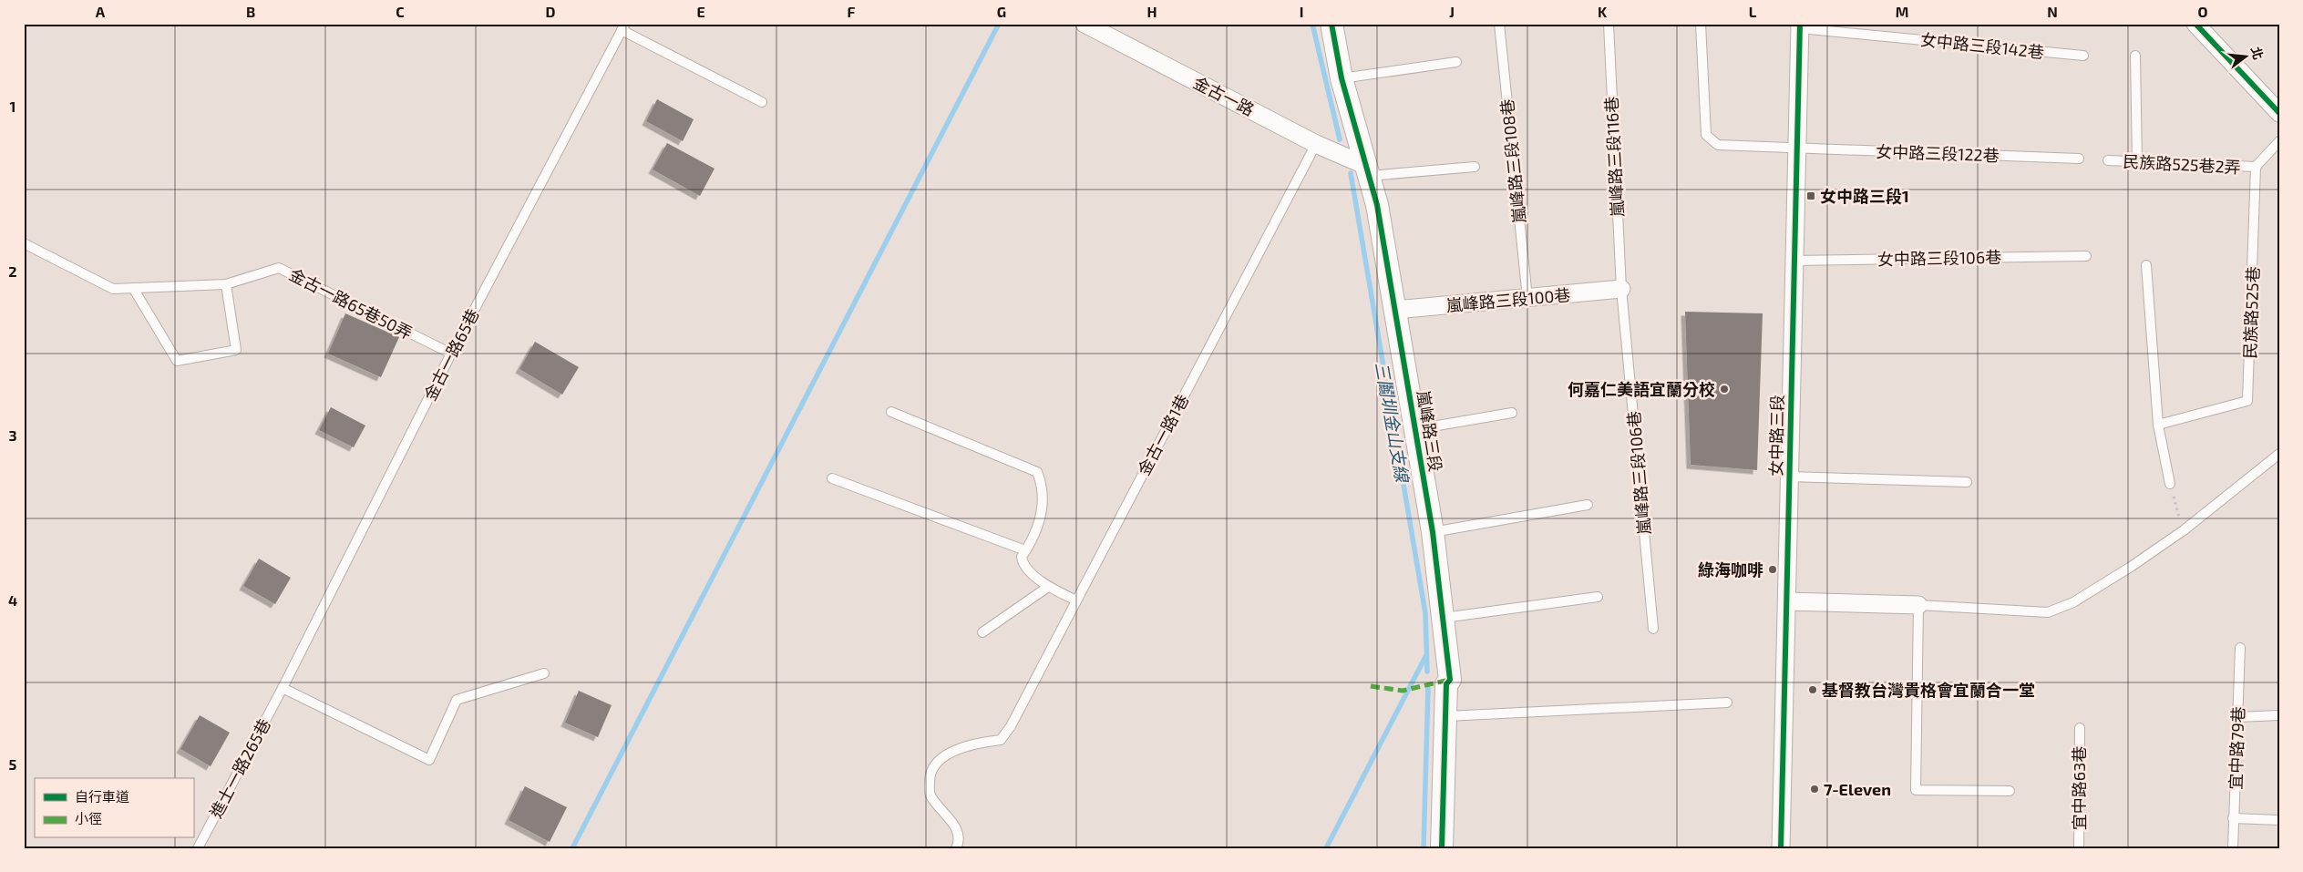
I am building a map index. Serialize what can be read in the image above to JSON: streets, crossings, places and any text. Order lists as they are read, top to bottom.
{
  "streets": {
    "street": [
      "金古一路",
      "嵐峰路三段100巷",
      "嵐峰路三段",
      "女中路三段"
    ],
    "lane": [
      "女中路三段142巷",
      "女中路三段122巷",
      "嵐峰路三段116巷",
      "嵐峰路三段108巷",
      "民族路525巷2弄",
      "女中路三段106巷",
      "金古一路65巷50弄",
      "民族路525巷",
      "金古一路65巷",
      "金古一路1巷",
      "嵐峰路三段106巷",
      "宜中路79巷",
      "進士一路265巷",
      "宜中路63巷"
    ]
  },
  "crossings": [
    ["女中路三段142巷", "女中路三段"],
    ["金古一路", "嵐峰路三段"],
    ["金古一路", "金古一路1巷"],
    ["女中路三段122巷", "女中路三段"],
    ["嵐峰路三段116巷", "嵐峰路三段100巷"],
    ["嵐峰路三段116巷", "嵐峰路三段106巷"],
    ["嵐峰路三段108巷", "嵐峰路三段100巷"],
    ["民族路525巷2弄", "民族路525巷"],
    ["女中路三段106巷", "女中路三段"],
    ["嵐峰路三段100巷", "嵐峰路三段"],
    ["嵐峰路三段100巷", "嵐峰路三段106巷"],
    ["金古一路65巷50弄", "金古一路65巷"],
    ["金古一路65巷", "進士一路265巷"]
  ],
  "water": ["三鬮圳金山支線"],
  "places": {
    "transit": ["女中路三段1"],
    "other": [
      "何嘉仁美語宜蘭分校",
      "綠海咖啡",
      "基督教台灣貴格會宜蘭合一堂",
      "7-Eleven"
    ]
  },
  "legend": ["自行車道", "小徑"],
  "north": "right",
  "grid": {
    "columns": [
      "A",
      "B",
      "C",
      "D",
      "E",
      "F",
      "G",
      "H",
      "I",
      "J",
      "K",
      "L",
      "M",
      "N",
      "O"
    ],
    "rows": [
      "1",
      "2",
      "3",
      "4",
      "5"
    ]
  }
}
